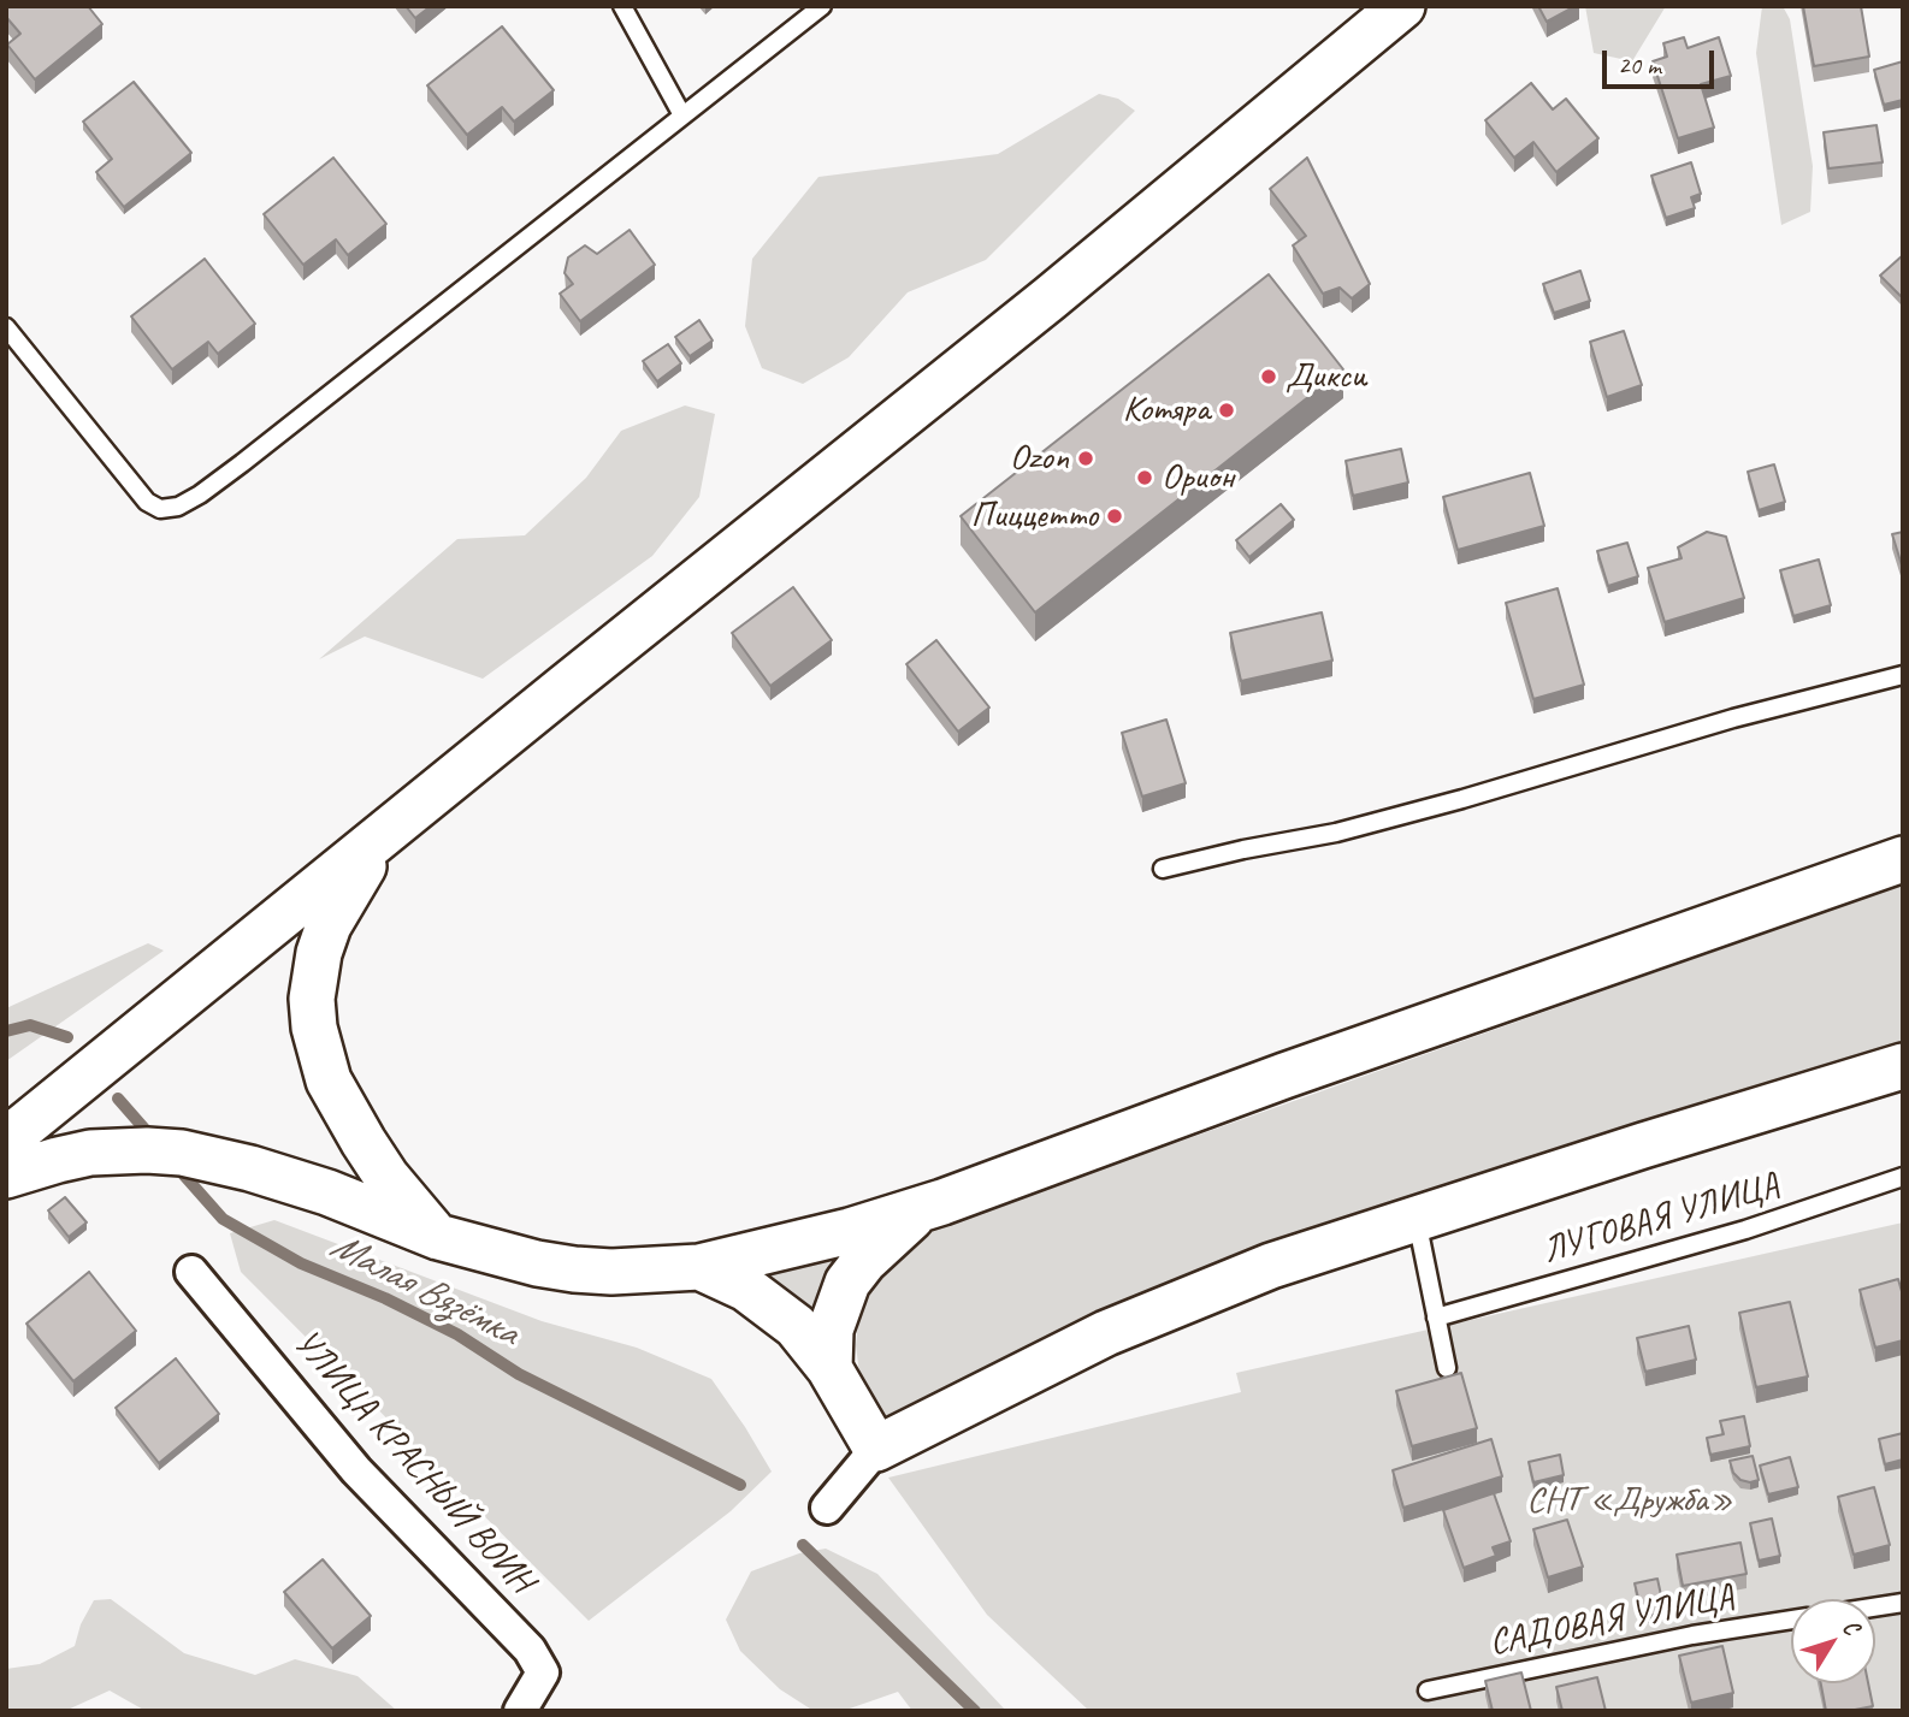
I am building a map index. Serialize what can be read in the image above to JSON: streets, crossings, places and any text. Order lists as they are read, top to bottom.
{
  "streets": {
    "street": ["УЛИЦА КРАСНЫЙ ВОИН"],
    "lane": ["ЛУГОВАЯ УЛИЦА", "САДОВАЯ УЛИЦА"]
  },
  "water": ["Малая Вязёмка"],
  "parks": ["СНТ «Дружба»"],
  "places": [
    "Дикси",
    "Котяра",
    "Ozon",
    "Орион",
    "Пиццетто"
  ],
  "scale_bar": "20 m",
  "north": "top right"
}
